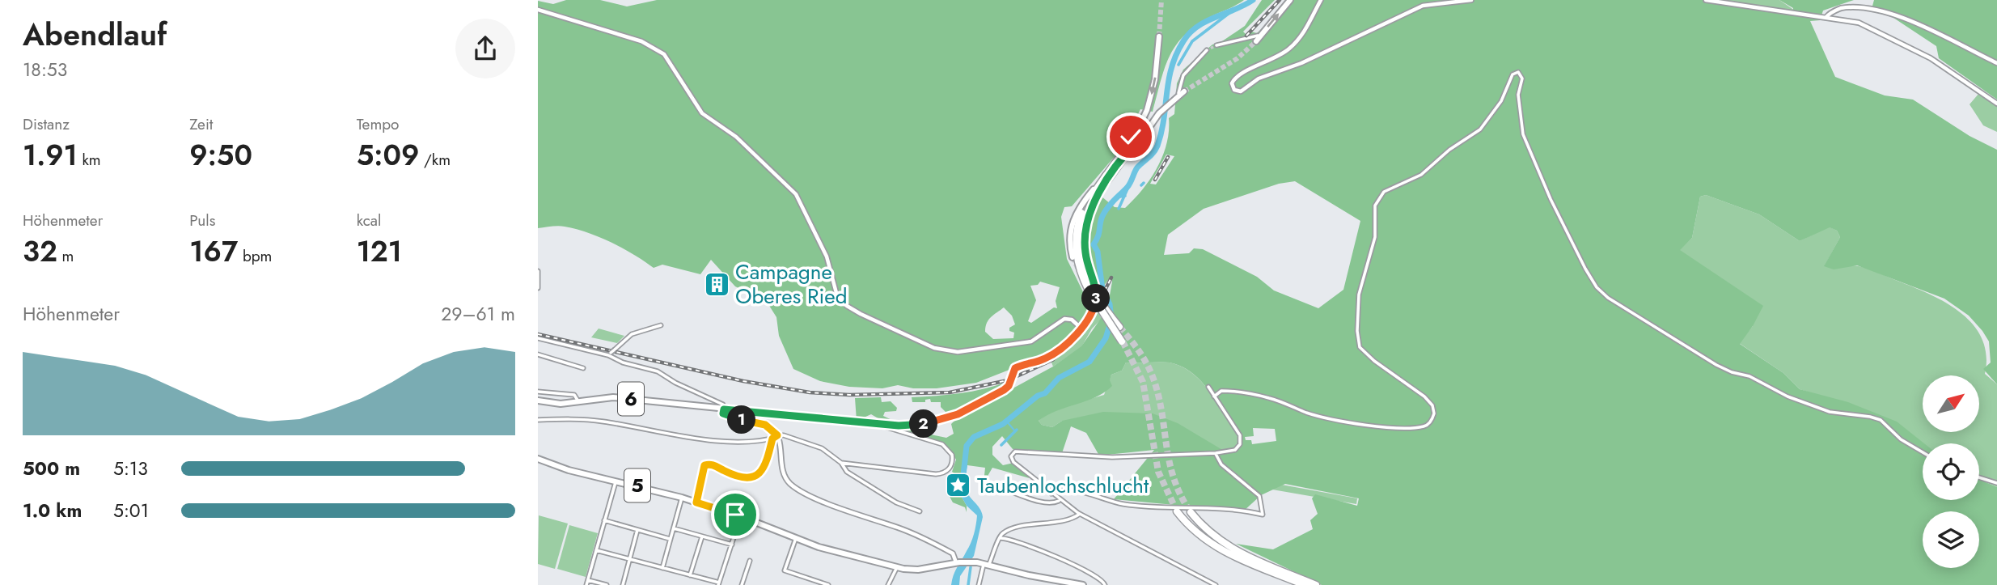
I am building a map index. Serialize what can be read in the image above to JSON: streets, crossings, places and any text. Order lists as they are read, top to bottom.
{
  "streets": {
    "main road": ["6", "5"]
  },
  "places": {
    "building": ["Campagne Oberes Ried"],
    "place": ["Taubenlochschlucht"]
  },
  "north": "top right",
  "page": {
    "heading": ["Abendlauf", "18:53"],
    "stats": [
      ["Distanz", "1.91 km"],
      ["Zeit", "9:50"],
      ["Tempo", "5:09 /km"],
      ["Höhenmeter", "32 m"],
      ["Puls", "167 bpm"],
      ["kcal", "121"]
    ],
    "pins": ["3", "1", "2"],
    "chart": ["Höhenmeter", "29–61 m"],
    "list": [
      {
        "name": "500 m",
        "note": "5:13"
      },
      {
        "name": "1.0 km",
        "note": "5:01"
      }
    ]
  }
}
